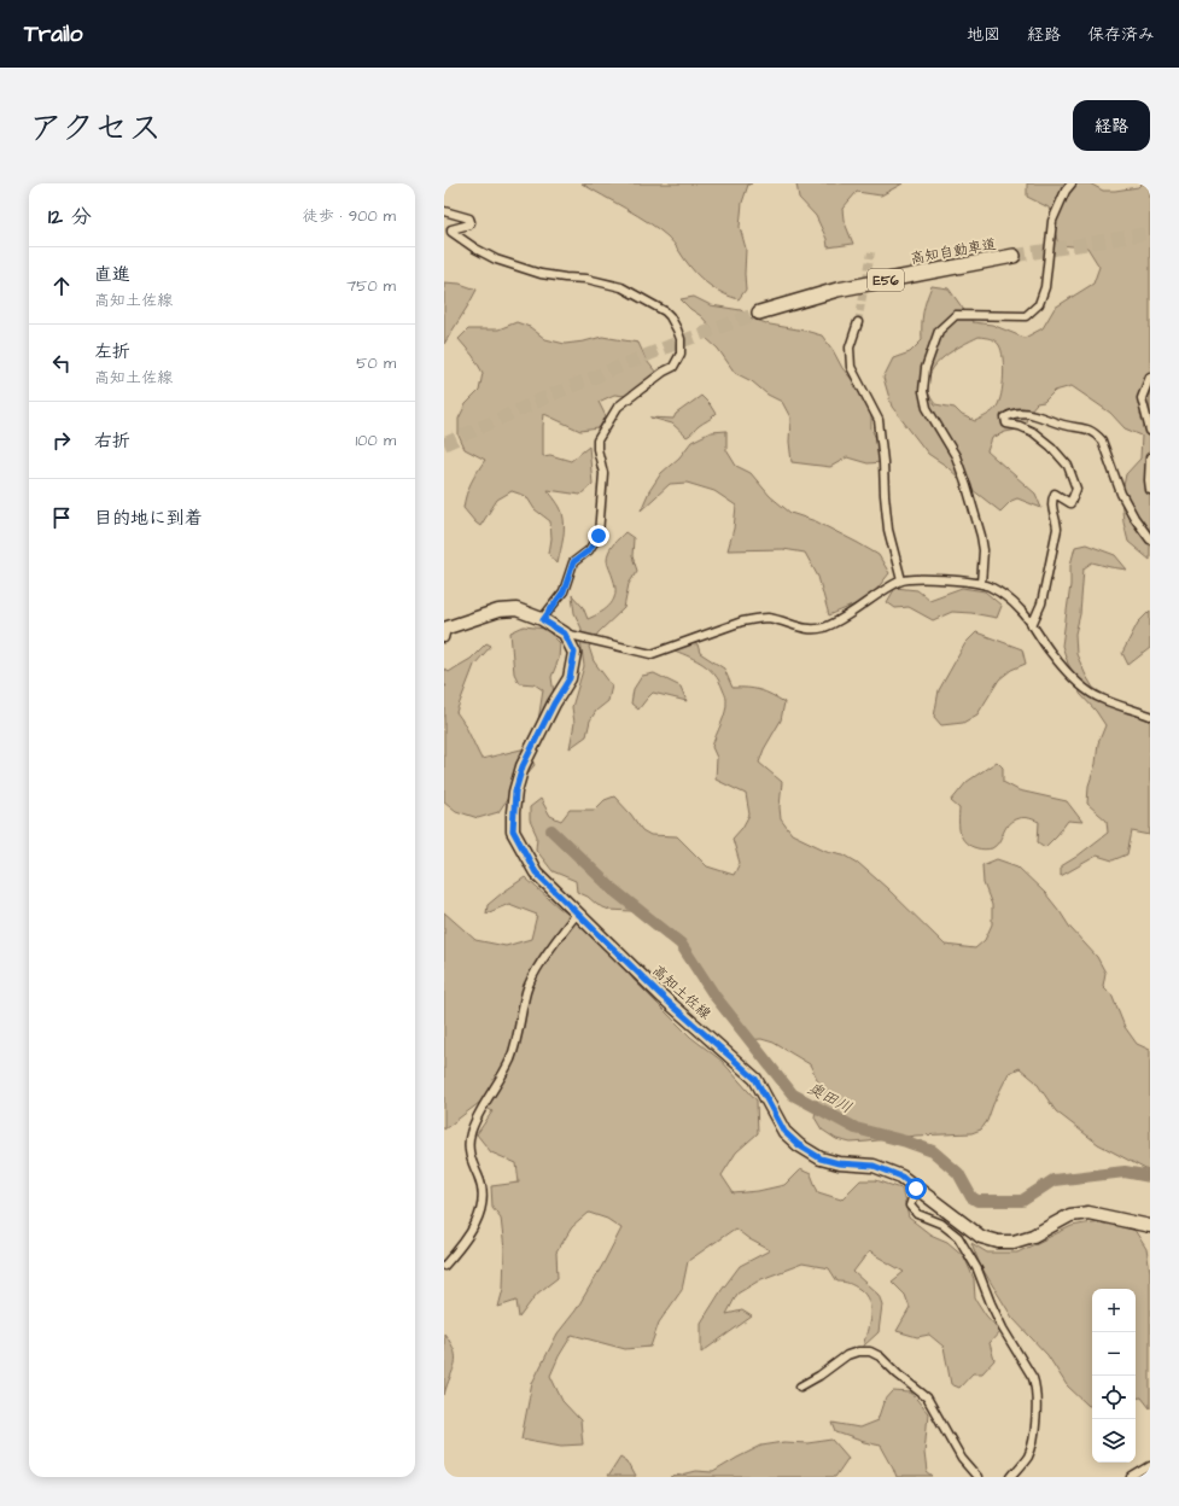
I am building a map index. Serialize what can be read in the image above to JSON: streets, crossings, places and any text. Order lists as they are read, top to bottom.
{
  "streets": {
    "highway": ["高知自動車道", "E56"],
    "main road": ["高知土佐線"]
  },
  "water": ["奥田川"],
  "page": {
    "header": "Trailo",
    "nav": ["地図", "経路", "保存済み"],
    "title": "アクセス",
    "buttons": "経路",
    "heading": ["12 分", "徒歩 · 900 m"],
    "list": [
      ["直進", "高知土佐線", "750 m"],
      ["左折", "高知土佐線", "50 m"],
      ["右折", "100 m"],
      "目的地に到着"
    ],
    "map_buttons": ["+", "−"]
  }
}
